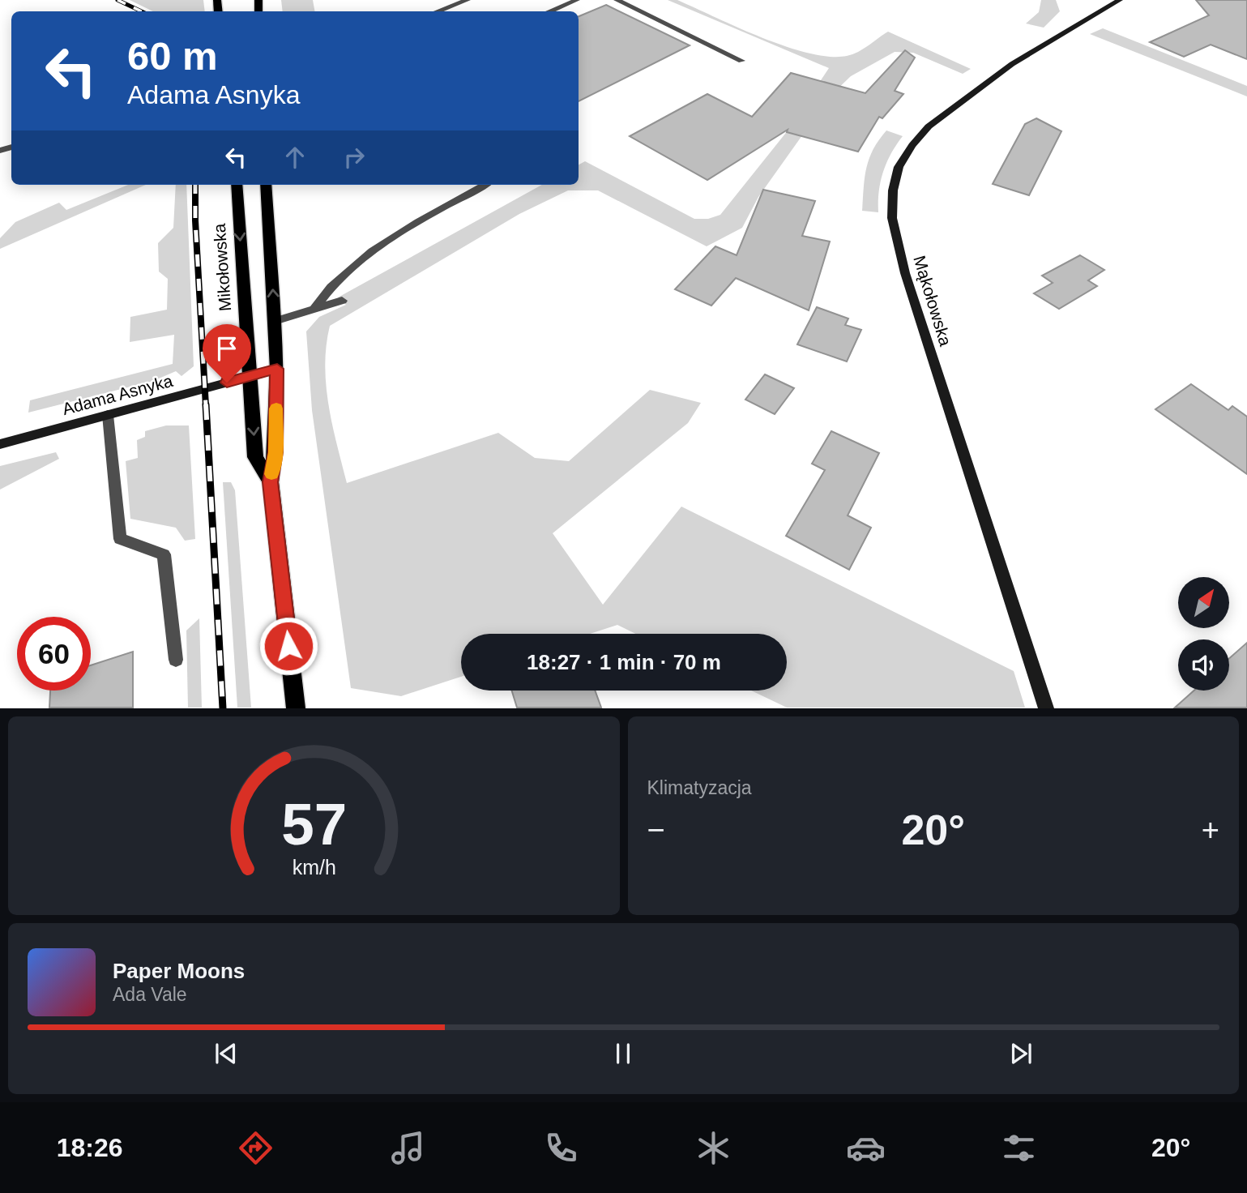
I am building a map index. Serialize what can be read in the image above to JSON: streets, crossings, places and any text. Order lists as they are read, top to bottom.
{
  "streets": {
    "main road": ["Mikołowska"],
    "street": ["Mąkołowska", "Adama Asnyka"]
  },
  "crossings": [
    ["Mikołowska", "Adama Asnyka"]
  ],
  "north": "top right",
  "page": {
    "turn": ["60 m", "Adama Asnyka"],
    "limit": "60",
    "trip": "18:27 · 1 min · 70 m",
    "tile": "Klimatyzacja",
    "heat": ["−", "20°", "+"],
    "song": ["Paper Moons", "Ada Vale"],
    "tabs": ["18:26", "20°"],
    "gauge": ["57", "km/h"]
  }
}
